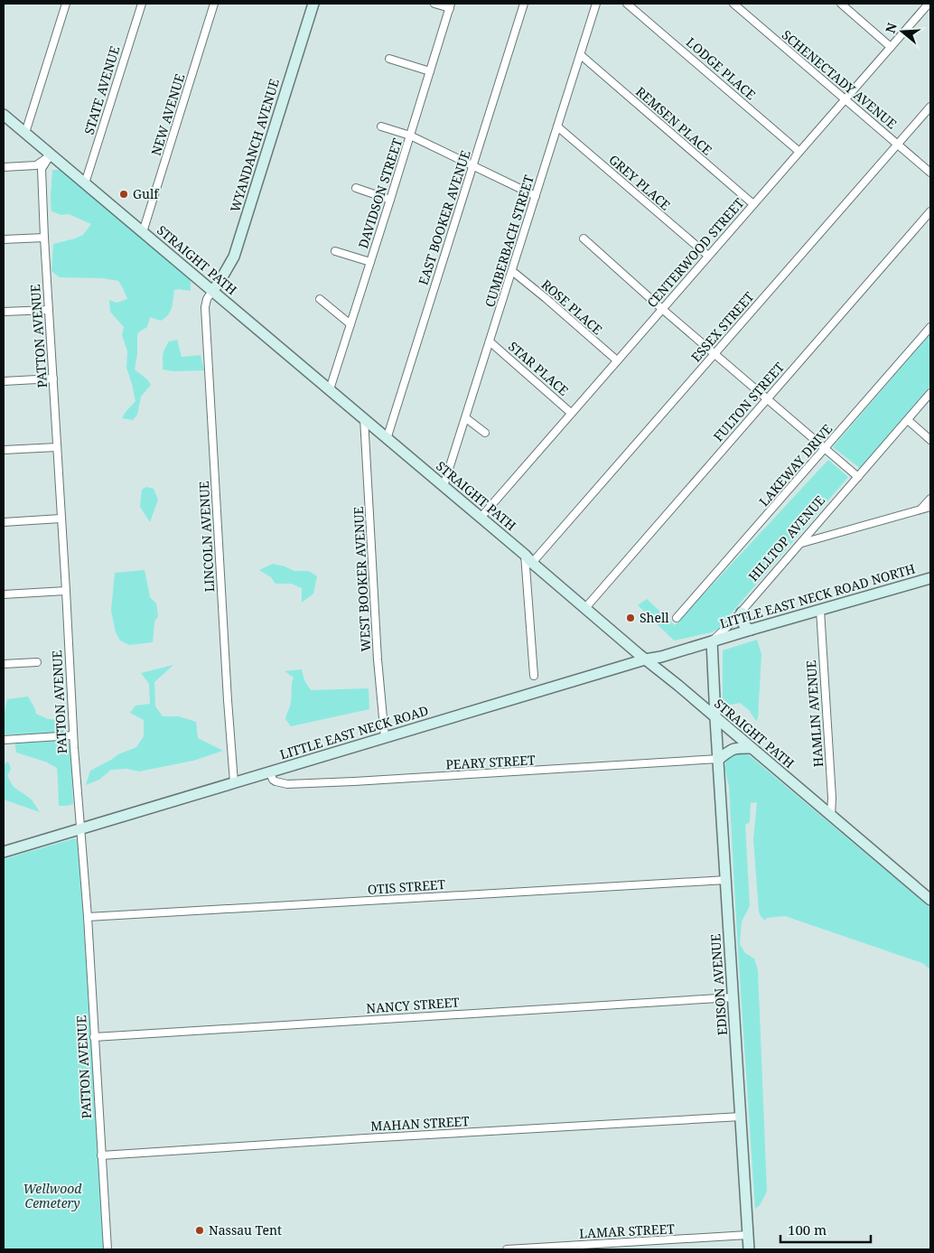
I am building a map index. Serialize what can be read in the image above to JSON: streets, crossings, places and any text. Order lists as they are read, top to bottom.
{
  "streets": {
    "main road": [
      "WYANDANCH AVENUE",
      "STRAIGHT PATH",
      "LITTLE EAST NECK ROAD NORTH",
      "LITTLE EAST NECK ROAD",
      "EDISON AVENUE"
    ],
    "street": [
      "LODGE PLACE",
      "SCHENECTADY AVENUE",
      "STATE AVENUE",
      "NEW AVENUE",
      "REMSEN PLACE",
      "GREY PLACE",
      "DAVIDSON STREET",
      "EAST BOOKER AVENUE",
      "CUMBERBACH STREET",
      "CENTERWOOD STREET",
      "ROSE PLACE",
      "ESSEX STREET",
      "PATTON AVENUE",
      "STAR PLACE",
      "FULTON STREET",
      "LAKEWAY DRIVE",
      "LINCOLN AVENUE",
      "HILLTOP AVENUE",
      "WEST BOOKER AVENUE",
      "HAMLIN AVENUE",
      "PEARY STREET",
      "OTIS STREET",
      "NANCY STREET",
      "MAHAN STREET",
      "LAMAR STREET"
    ]
  },
  "crossings": [
    ["LODGE PLACE", "CENTERWOOD STREET"],
    ["SCHENECTADY AVENUE", "CENTERWOOD STREET"],
    ["SCHENECTADY AVENUE", "ESSEX STREET"],
    ["STATE AVENUE", "STRAIGHT PATH"],
    ["NEW AVENUE", "STRAIGHT PATH"],
    ["REMSEN PLACE", "CUMBERBACH STREET"],
    ["REMSEN PLACE", "CENTERWOOD STREET"],
    ["WYANDANCH AVENUE", "STRAIGHT PATH"],
    ["WYANDANCH AVENUE", "LINCOLN AVENUE"],
    ["GREY PLACE", "CUMBERBACH STREET"],
    ["GREY PLACE", "CENTERWOOD STREET"],
    ["DAVIDSON STREET", "STRAIGHT PATH"],
    ["EAST BOOKER AVENUE", "STRAIGHT PATH"],
    ["CUMBERBACH STREET", "STRAIGHT PATH"],
    ["CUMBERBACH STREET", "ROSE PLACE"],
    ["CUMBERBACH STREET", "STAR PLACE"],
    ["CENTERWOOD STREET", "STRAIGHT PATH"],
    ["CENTERWOOD STREET", "ROSE PLACE"],
    ["CENTERWOOD STREET", "STAR PLACE"],
    ["STRAIGHT PATH", "ESSEX STREET"],
    ["STRAIGHT PATH", "PATTON AVENUE"],
    ["STRAIGHT PATH", "FULTON STREET"],
    ["STRAIGHT PATH", "LINCOLN AVENUE"],
    ["STRAIGHT PATH", "WEST BOOKER AVENUE"],
    ["STRAIGHT PATH", "HAMLIN AVENUE"],
    ["STRAIGHT PATH", "LITTLE EAST NECK ROAD"],
    ["STRAIGHT PATH", "EDISON AVENUE"],
    ["PATTON AVENUE", "LITTLE EAST NECK ROAD"],
    ["PATTON AVENUE", "OTIS STREET"],
    ["PATTON AVENUE", "NANCY STREET"],
    ["PATTON AVENUE", "MAHAN STREET"],
    ["LINCOLN AVENUE", "LITTLE EAST NECK ROAD"],
    ["HILLTOP AVENUE", "LITTLE EAST NECK ROAD NORTH"],
    ["HILLTOP AVENUE", "LITTLE EAST NECK ROAD"],
    ["WEST BOOKER AVENUE", "LITTLE EAST NECK ROAD"],
    ["LITTLE EAST NECK ROAD NORTH", "HAMLIN AVENUE"],
    ["LITTLE EAST NECK ROAD NORTH", "LITTLE EAST NECK ROAD"],
    ["LITTLE EAST NECK ROAD", "PEARY STREET"],
    ["PEARY STREET", "EDISON AVENUE"],
    ["OTIS STREET", "EDISON AVENUE"],
    ["EDISON AVENUE", "NANCY STREET"],
    ["EDISON AVENUE", "MAHAN STREET"],
    ["EDISON AVENUE", "LAMAR STREET"]
  ],
  "parks": ["Wellwood Cemetery"],
  "places": ["Gulf", "Shell", "Nassau Tent"],
  "scale_bar": "100 m",
  "north": "left"
}
